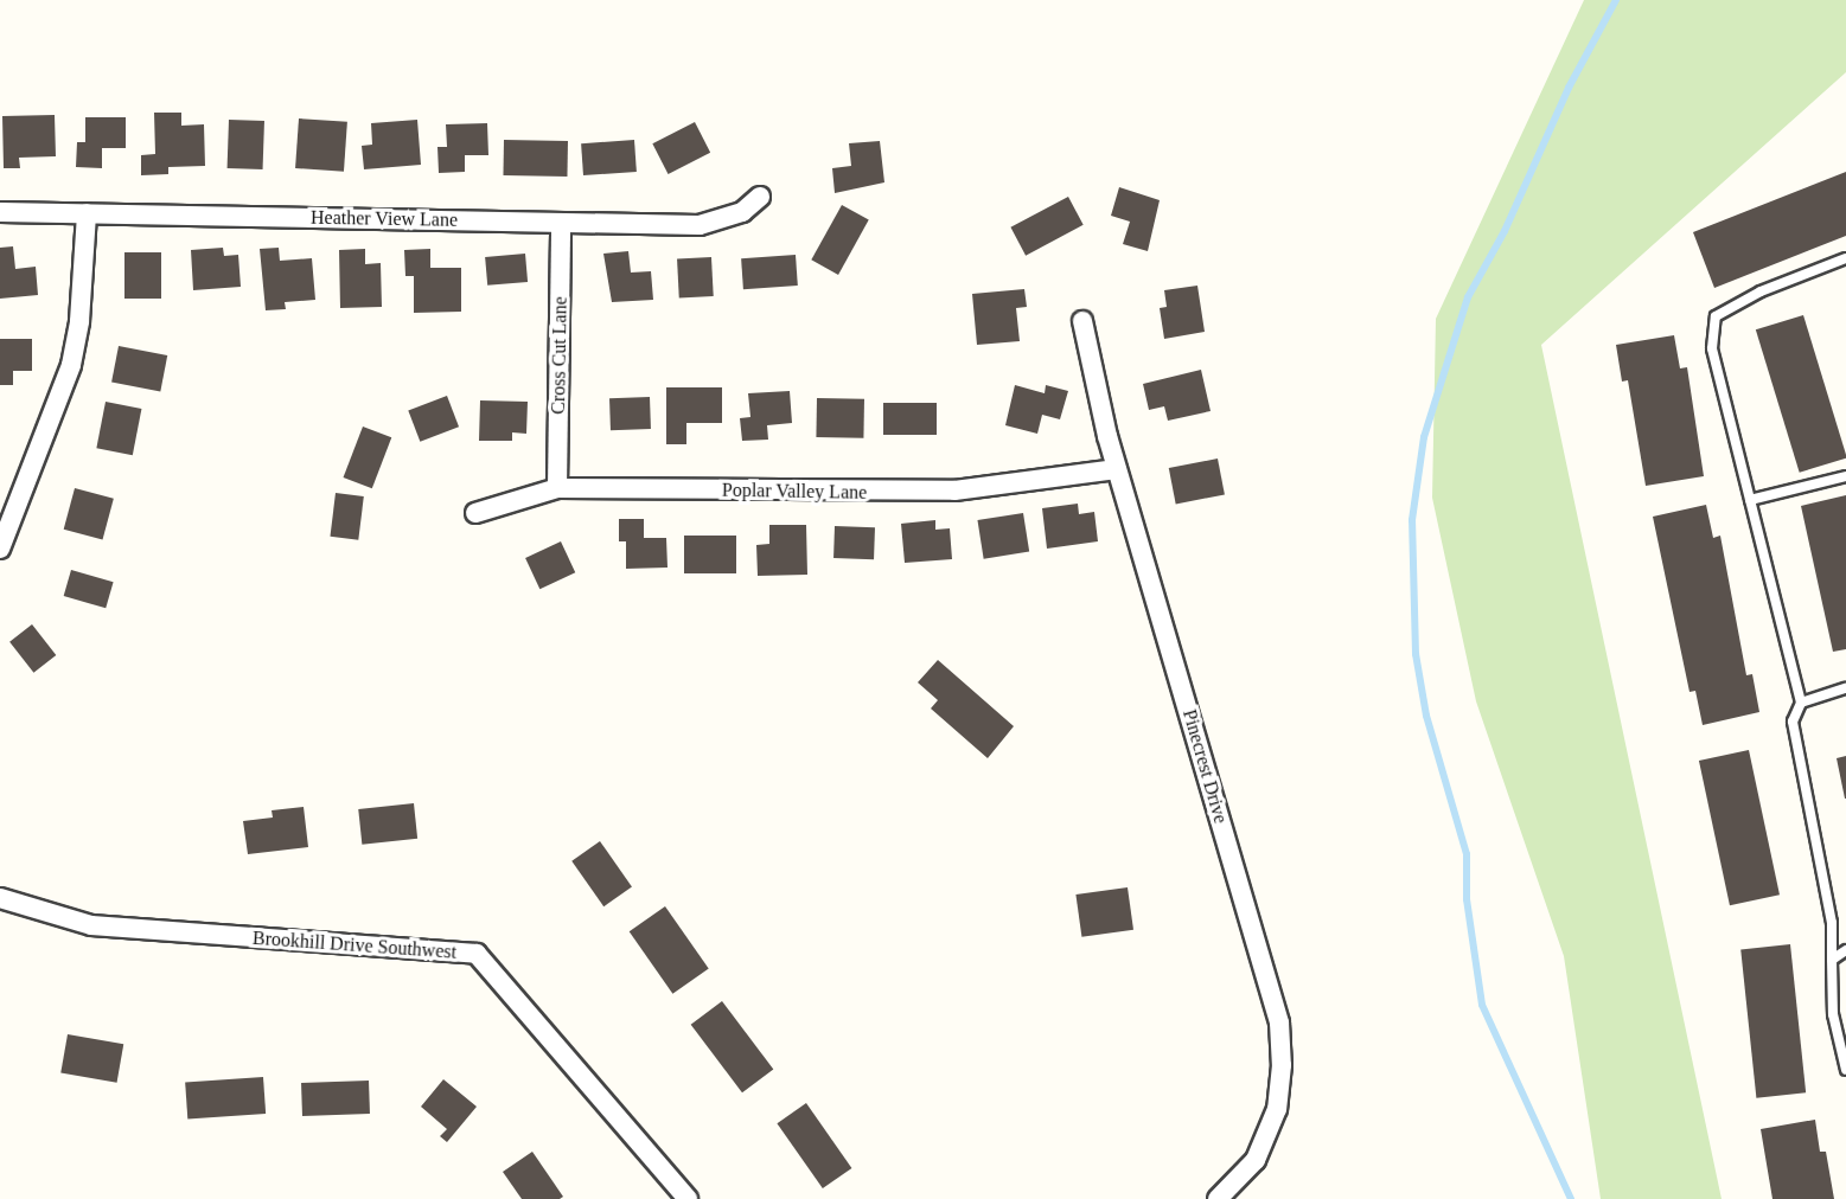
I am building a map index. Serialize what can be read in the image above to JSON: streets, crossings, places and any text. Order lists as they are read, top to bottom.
{
  "streets": {
    "street": [
      "Heather View Lane",
      "Cross Cut Lane",
      "Poplar Valley Lane",
      "Pinecrest Drive",
      "Brookhill Drive Southwest"
    ]
  },
  "crossings": [
    ["Heather View Lane", "Cross Cut Lane"],
    ["Cross Cut Lane", "Poplar Valley Lane"],
    ["Poplar Valley Lane", "Pinecrest Drive"]
  ]
}
